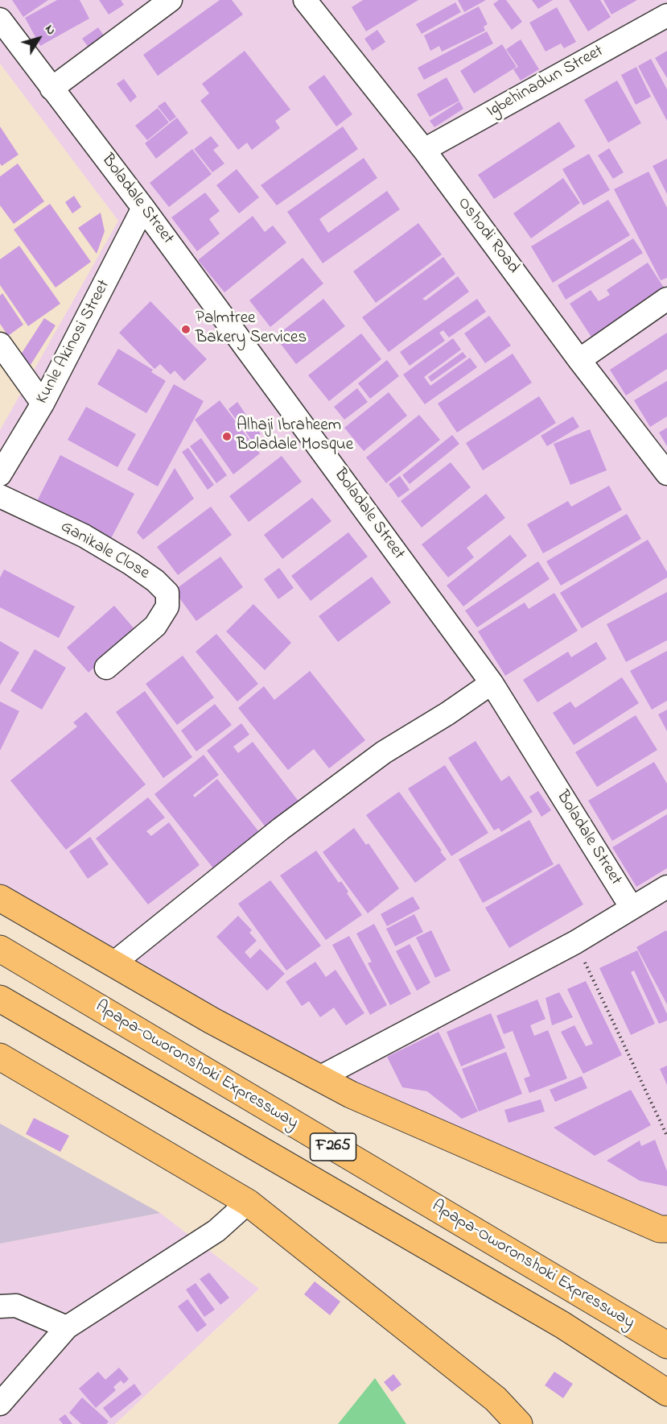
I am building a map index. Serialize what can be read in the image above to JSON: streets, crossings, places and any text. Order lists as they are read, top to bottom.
{
  "streets": {
    "main road": ["Apapa-Oworonshoki Expressway", "F265"],
    "street": [
      "Igbehinadun Street",
      "Boladale Street",
      "Oshodi Road",
      "Kunle Akinosi Street",
      "Ganikale Close"
    ]
  },
  "crossings": [
    ["Igbehinadun Street", "Oshodi Road"],
    ["Boladale Street", "Kunle Akinosi Street"]
  ],
  "places": ["Palmtree Bakery Services", "Alhaji Ibraheem Boladale Mosque"],
  "north": "top right"
}
